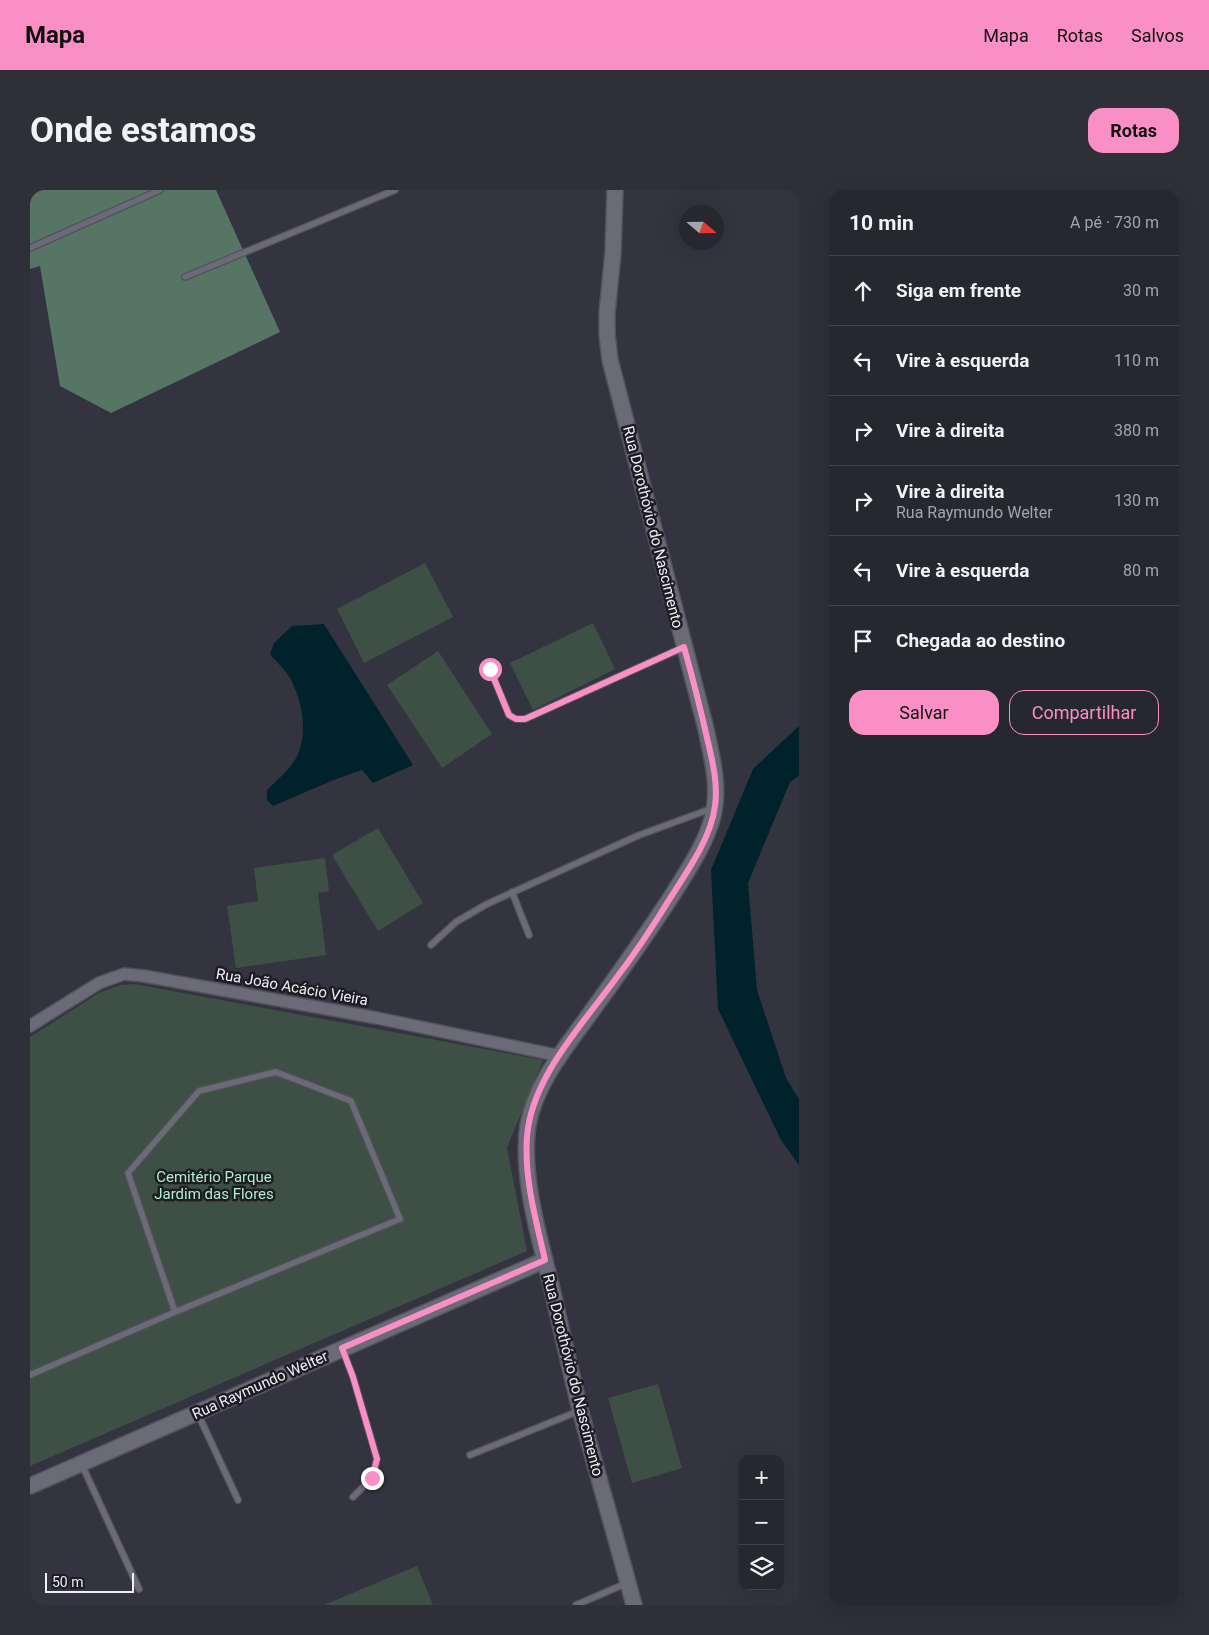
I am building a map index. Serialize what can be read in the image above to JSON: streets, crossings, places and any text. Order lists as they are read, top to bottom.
{
  "streets": {
    "street": ["Rua Dorothóvio do Nascimento", "Rua João Acácio Vieira", "Rua Raymundo Welter"]
  },
  "crossings": [
    ["Rua Dorothóvio do Nascimento", "Rua João Acácio Vieira"],
    ["Rua Dorothóvio do Nascimento", "Rua Raymundo Welter"]
  ],
  "parks": ["Cemitério Parque Jardim das Flores"],
  "scale_bar": "50 m",
  "north": "right",
  "page": {
    "header": "Mapa",
    "nav": ["Mapa", "Rotas", "Salvos"],
    "buttons": [
      "Rotas",
      ["Salvar", "Compartilhar"]
    ],
    "title": "Onde estamos",
    "heading": ["10 min", "A pé · 730 m"],
    "list": [
      ["Siga em frente", "30 m"],
      ["Vire à esquerda", "110 m"],
      ["Vire à direita", "380 m"],
      ["Vire à direita", "Rua Raymundo Welter", "130 m"],
      ["Vire à esquerda", "80 m"],
      "Chegada ao destino"
    ],
    "map_buttons": ["+", "−"],
    "scale": "50 m"
  }
}
